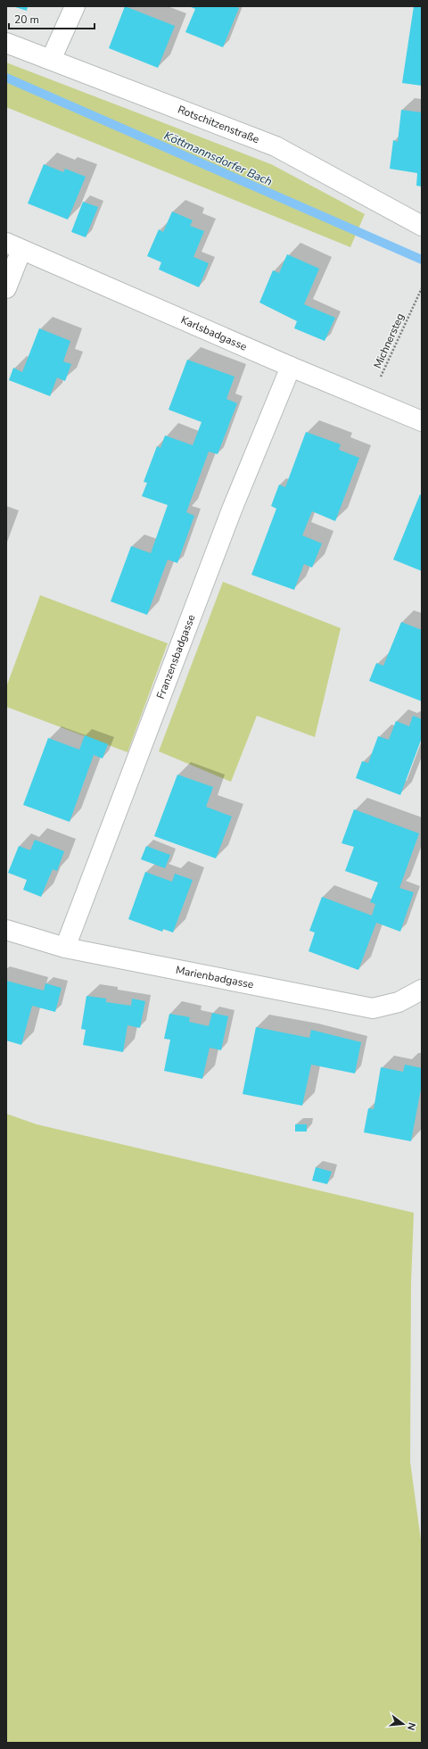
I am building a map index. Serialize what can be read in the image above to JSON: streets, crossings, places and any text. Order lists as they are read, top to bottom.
{
  "streets": {
    "street": [
      "Rotschitzenstraße",
      "Karlsbadgasse",
      "Franzensbadgasse",
      "Marienbadgasse"
    ],
    "path": ["Michnersteg"]
  },
  "crossings": [
    ["Karlsbadgasse", "Michnersteg"],
    ["Karlsbadgasse", "Franzensbadgasse"],
    ["Franzensbadgasse", "Marienbadgasse"]
  ],
  "water": ["Köttmannsdorfer Bach"],
  "scale_bar": "20 m",
  "north": "right"
}
